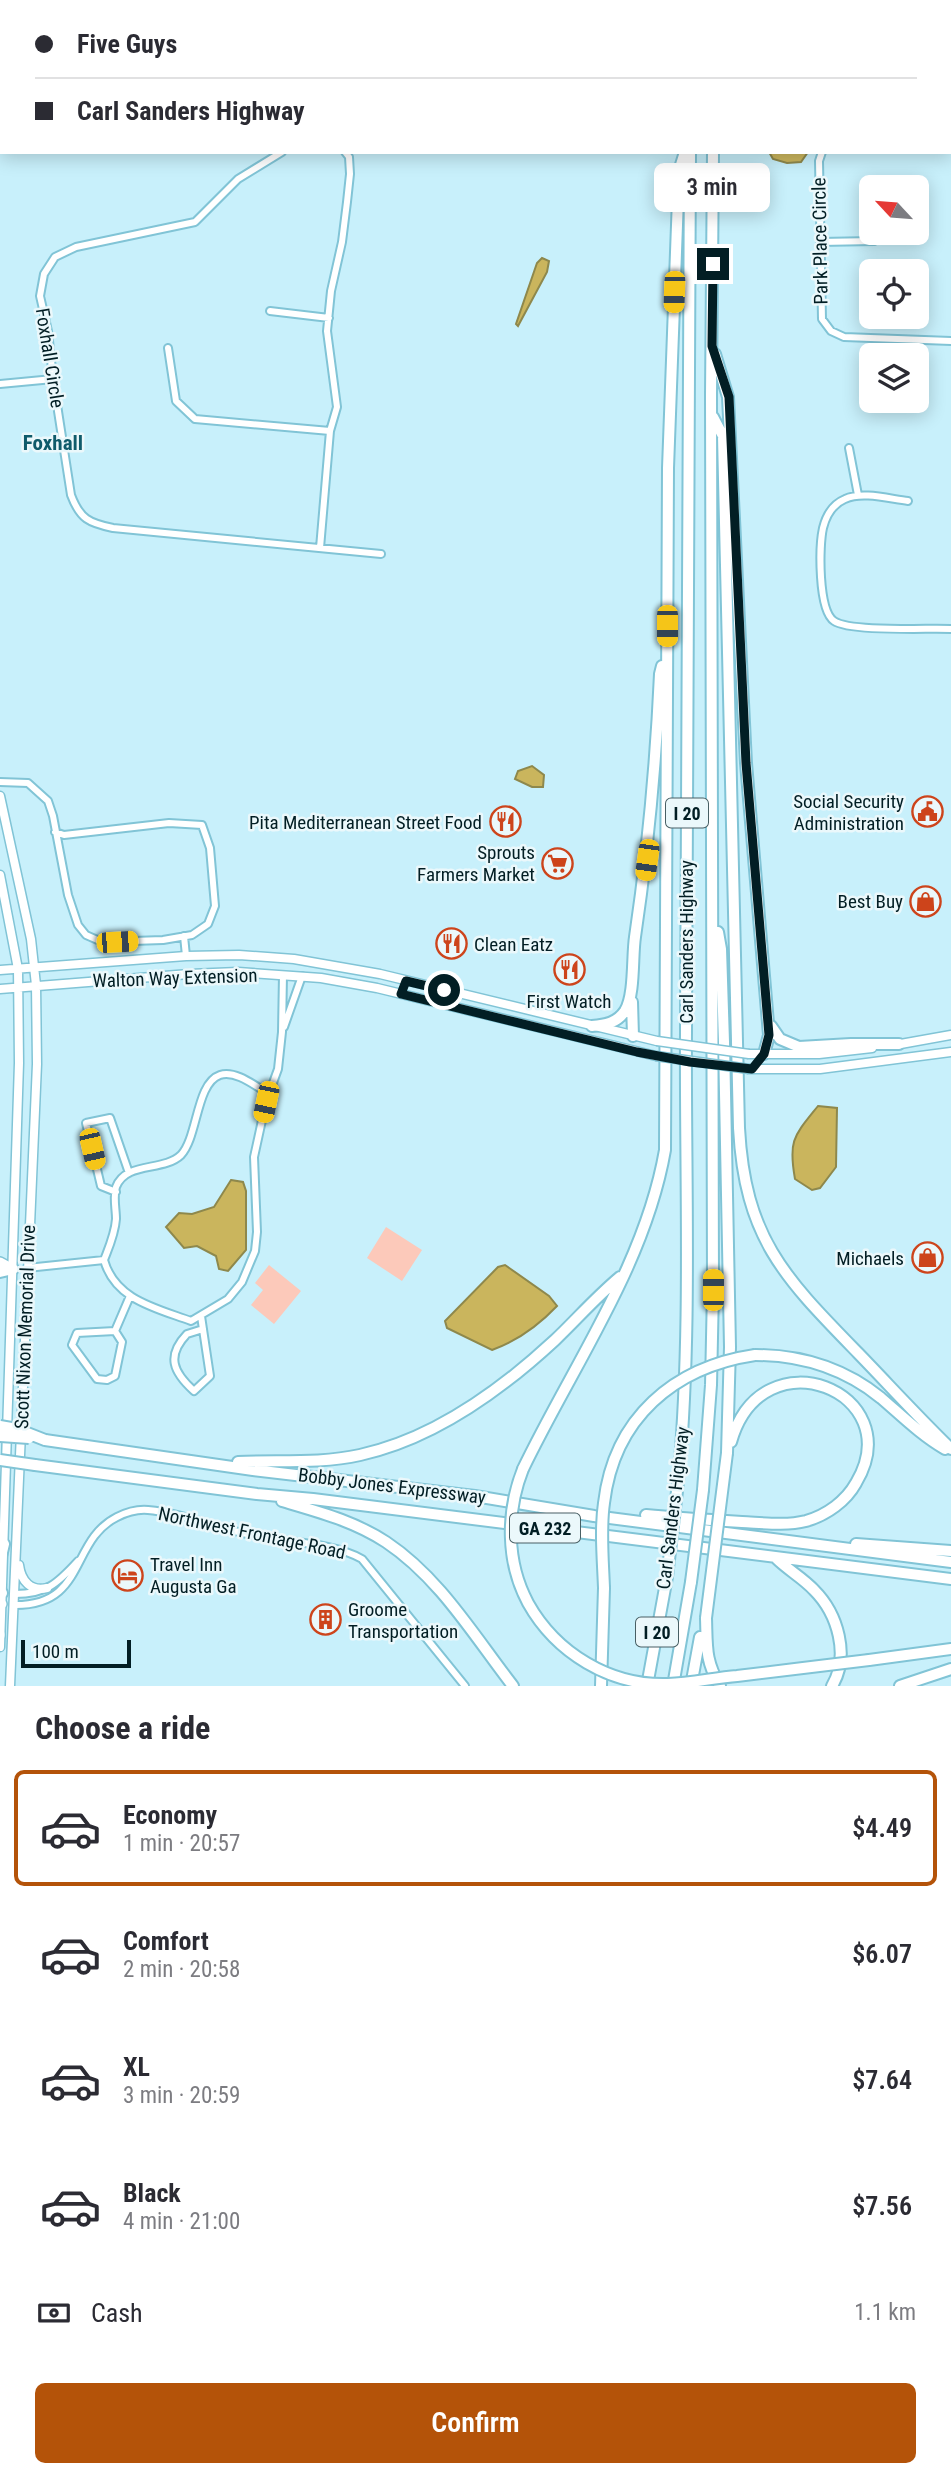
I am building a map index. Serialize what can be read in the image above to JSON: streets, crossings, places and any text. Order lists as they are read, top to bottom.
{
  "streets": {
    "highway": [
      "I 20",
      "Carl Sanders Highway",
      "Bobby Jones Expressway",
      "GA 232"
    ],
    "main road": ["Walton Way Extension", "Scott Nixon Memorial Drive"],
    "street": ["Park Place Circle", "Foxhall Circle", "Northwest Frontage Road"]
  },
  "crossings": [
    ["Walton Way Extension", "Scott Nixon Memorial Drive"],
    ["Scott Nixon Memorial Drive", "Northwest Frontage Road"]
  ],
  "districts": ["Foxhall"],
  "places": {
    "public building": ["Social Security Administration"],
    "restaurant": ["Pita Mediterranean Street Food", "Clean Eatz", "First Watch"],
    "supermarket": ["Sprouts Farmers Market"],
    "shop": ["Best Buy", "Michaels"],
    "hotel": ["Travel Inn Augusta Ga"],
    "building": ["Groome Transportation"]
  },
  "scale_bar": "100 m",
  "north": "top left",
  "page": {
    "banner": ["Five Guys", "Carl Sanders Highway"],
    "bubble": "3 min",
    "scale": "100 m",
    "heading": "Choose a ride",
    "list": [
      {
        "name": "Economy",
        "note": "1 min · 20:57",
        "value": "$4.49"
      },
      {
        "name": "Comfort",
        "note": "2 min · 20:58",
        "value": "$6.07"
      },
      {
        "name": "XL",
        "note": "3 min · 20:59",
        "value": "$7.64"
      },
      {
        "name": "Black",
        "note": "4 min · 21:00",
        "value": "$7.56"
      }
    ],
    "pay": ["Cash", "1.1 km"],
    "buttons": "Confirm"
  }
}
